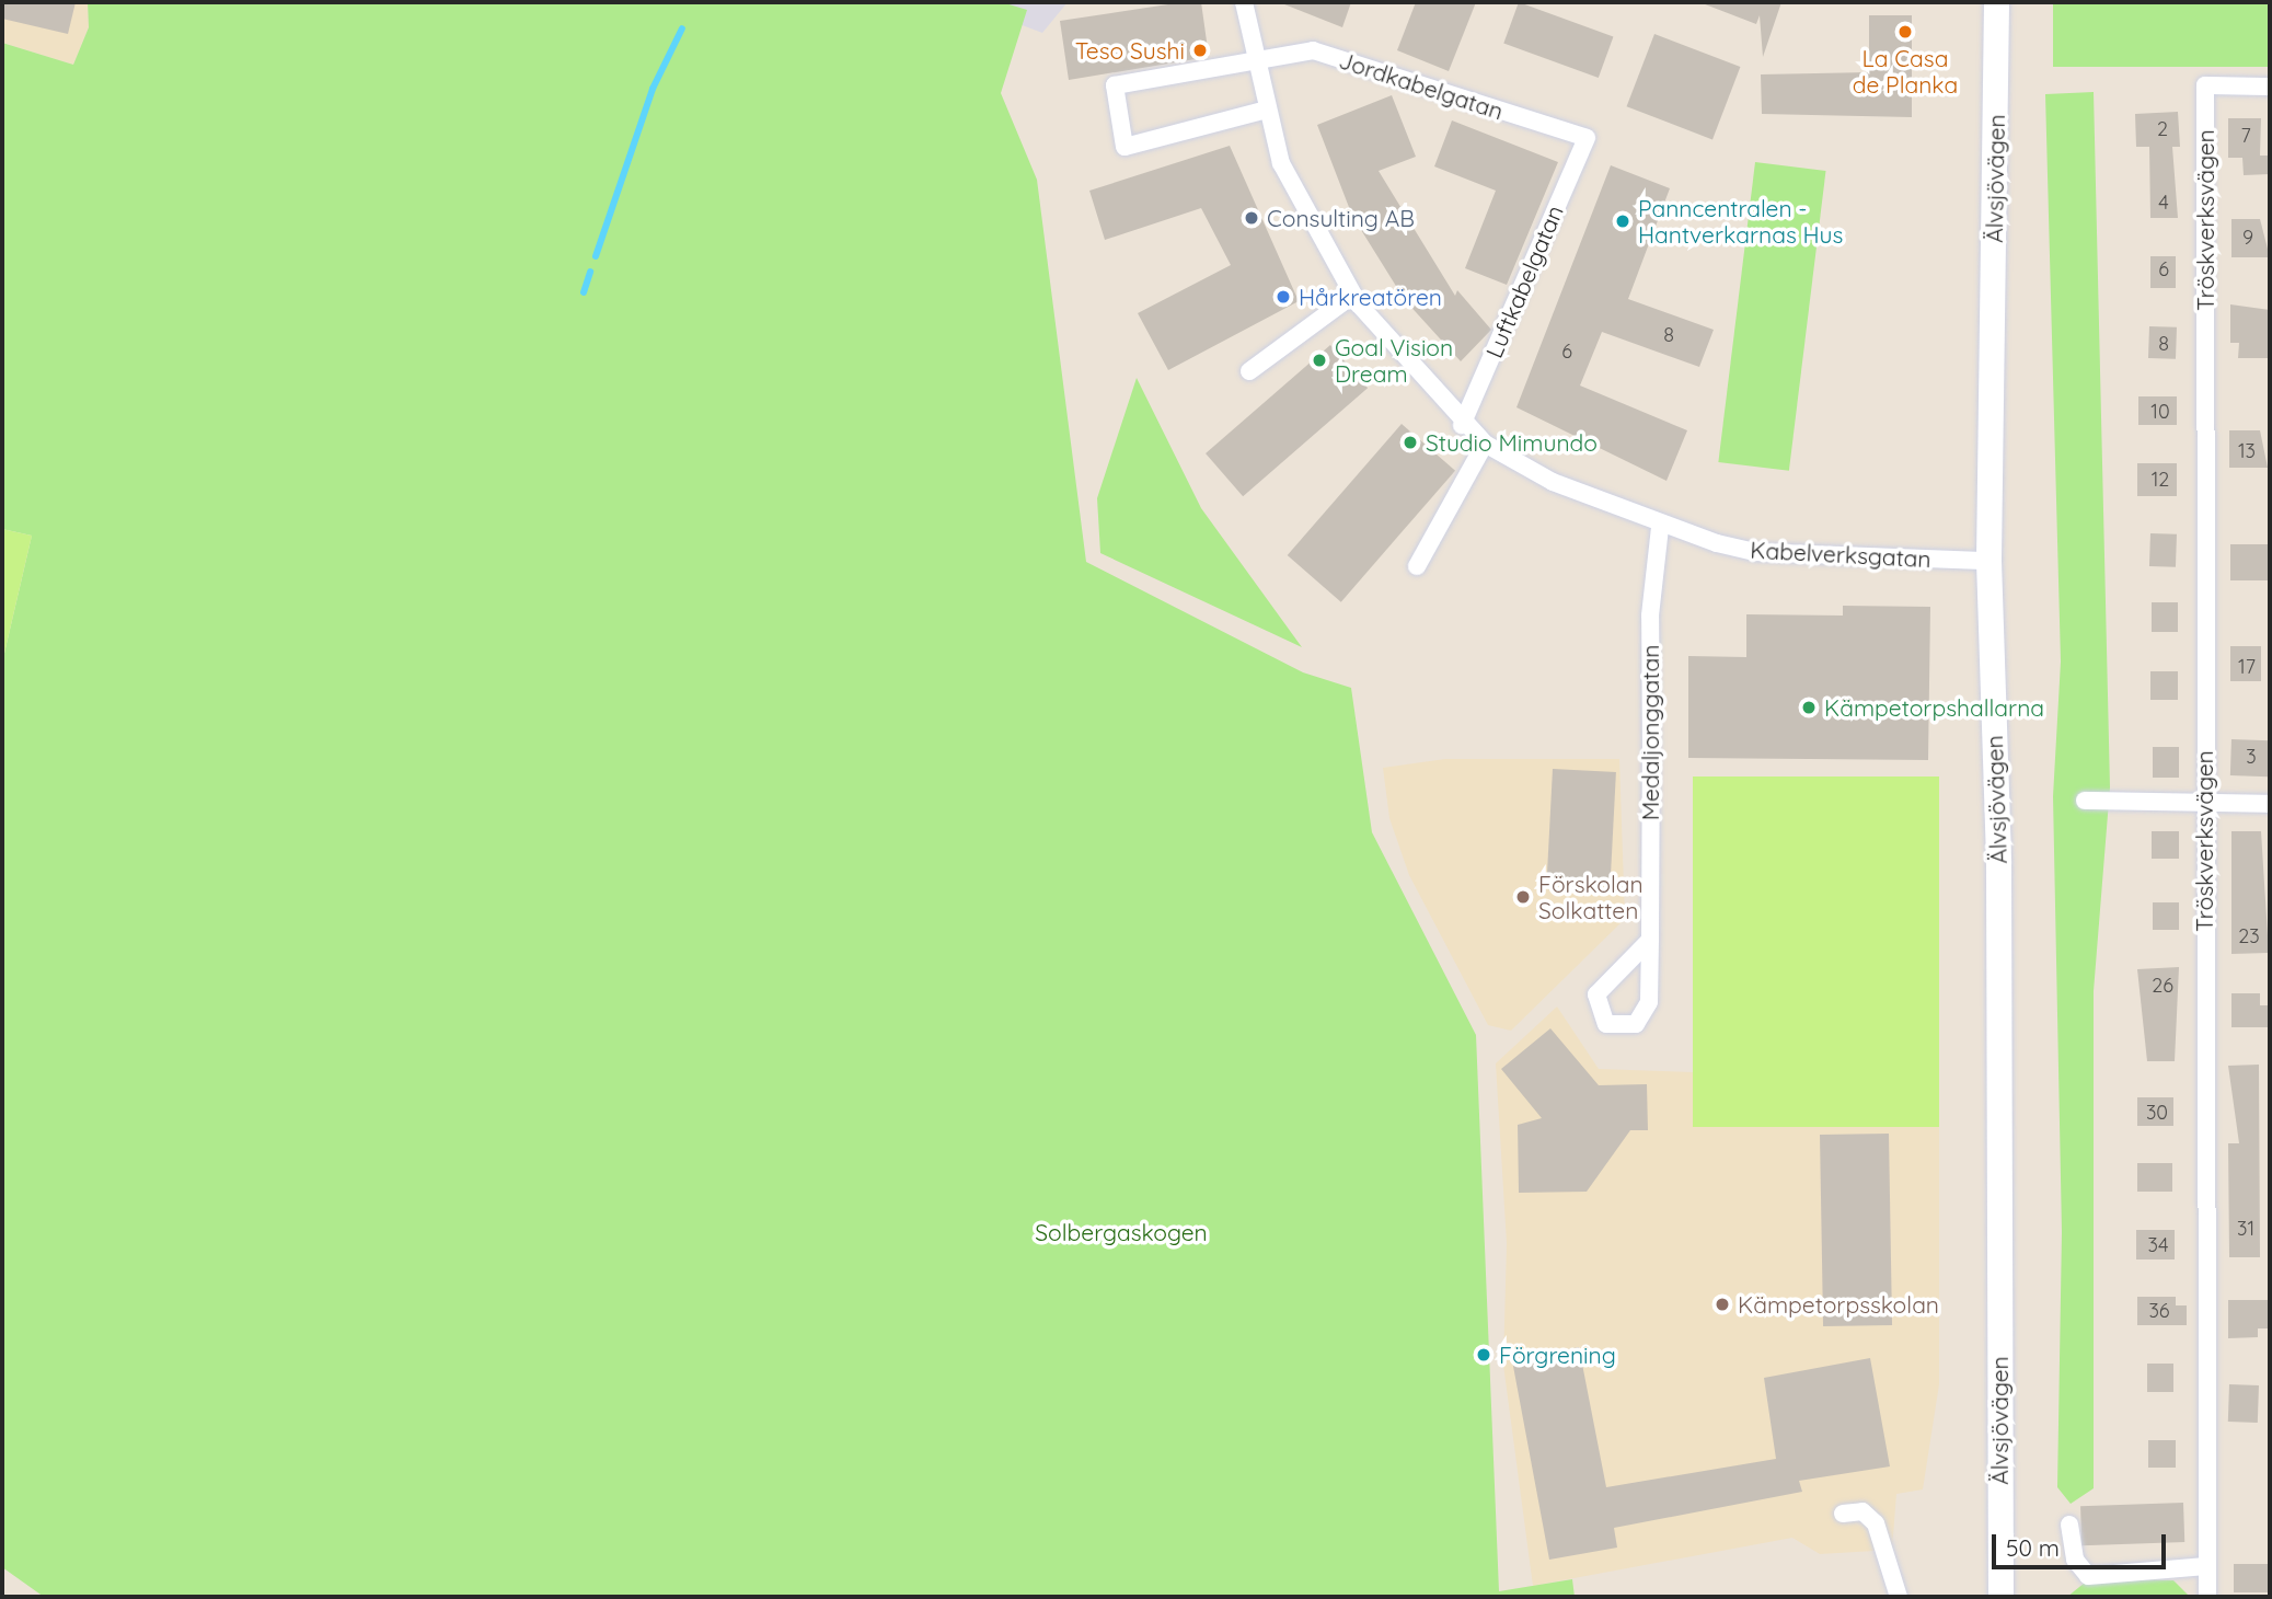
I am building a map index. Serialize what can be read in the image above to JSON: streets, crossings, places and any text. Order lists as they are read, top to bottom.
{
  "streets": {
    "main road": ["Älvsjövägen"],
    "street": [
      "Jordkabelgatan",
      "Tröskverksvägen",
      "Luftkabelgatan",
      "Kabelverksgatan",
      "Medaljonggatan"
    ]
  },
  "crossings": [
    ["Jordkabelgatan", "Luftkabelgatan"],
    ["Jordkabelgatan", "Kabelverksgatan"],
    ["Älvsjövägen", "Kabelverksgatan"],
    ["Luftkabelgatan", "Kabelverksgatan"],
    ["Kabelverksgatan", "Medaljonggatan"]
  ],
  "parks": ["Solbergaskogen"],
  "places": [
    "La Casa de Planka",
    "Teso Sushi",
    "Consulting AB",
    "Panncentralen - Hantverkarnas Hus",
    "Hårkreatören",
    "Goal Vision Dream",
    "Studio Mimundo",
    "Kämpetorpshallarna",
    "Förskolan Solkatten",
    "Kämpetorpsskolan",
    "Förgrening"
  ],
  "house_numbers": [
    "2",
    "7",
    "4",
    "9",
    "6",
    "8",
    "8",
    "6",
    "10",
    "13",
    "12",
    "17",
    "3",
    "23",
    "26",
    "30",
    "31",
    "34",
    "36"
  ],
  "scale_bar": "50 m"
}
